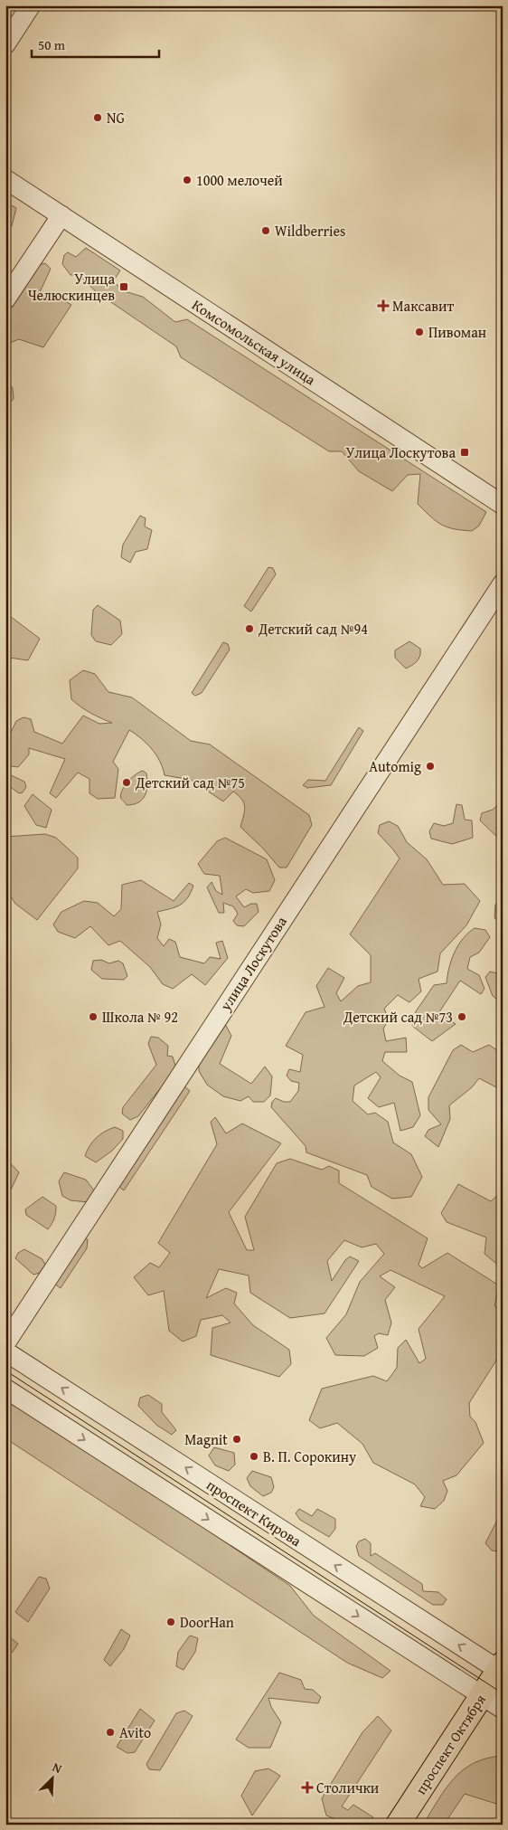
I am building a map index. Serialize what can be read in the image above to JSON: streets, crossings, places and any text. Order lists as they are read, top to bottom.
{
  "streets": {
    "main road": ["проспект Октября"],
    "street": ["Комсомольская улица", "улица Лоскутова", "проспект Кирова"]
  },
  "crossings": [
    ["проспект Кирова", "проспект Октября"]
  ],
  "places": {
    "other": [
      "NG",
      "1000 мелочей",
      "Wildberries",
      "Пивоман",
      "Детский сад №94",
      "Automig",
      "Детский сад №75",
      "Школа № 92",
      "Детский сад №73",
      "Magnit",
      "В. П. Сорокину",
      "DoorHan",
      "Avito"
    ],
    "transit": ["Улица Челюскинцев", "Улица Лоскутова"],
    "health": ["Максавит", "Столички"]
  },
  "scale_bar": "50 m",
  "north": "top right"
}
